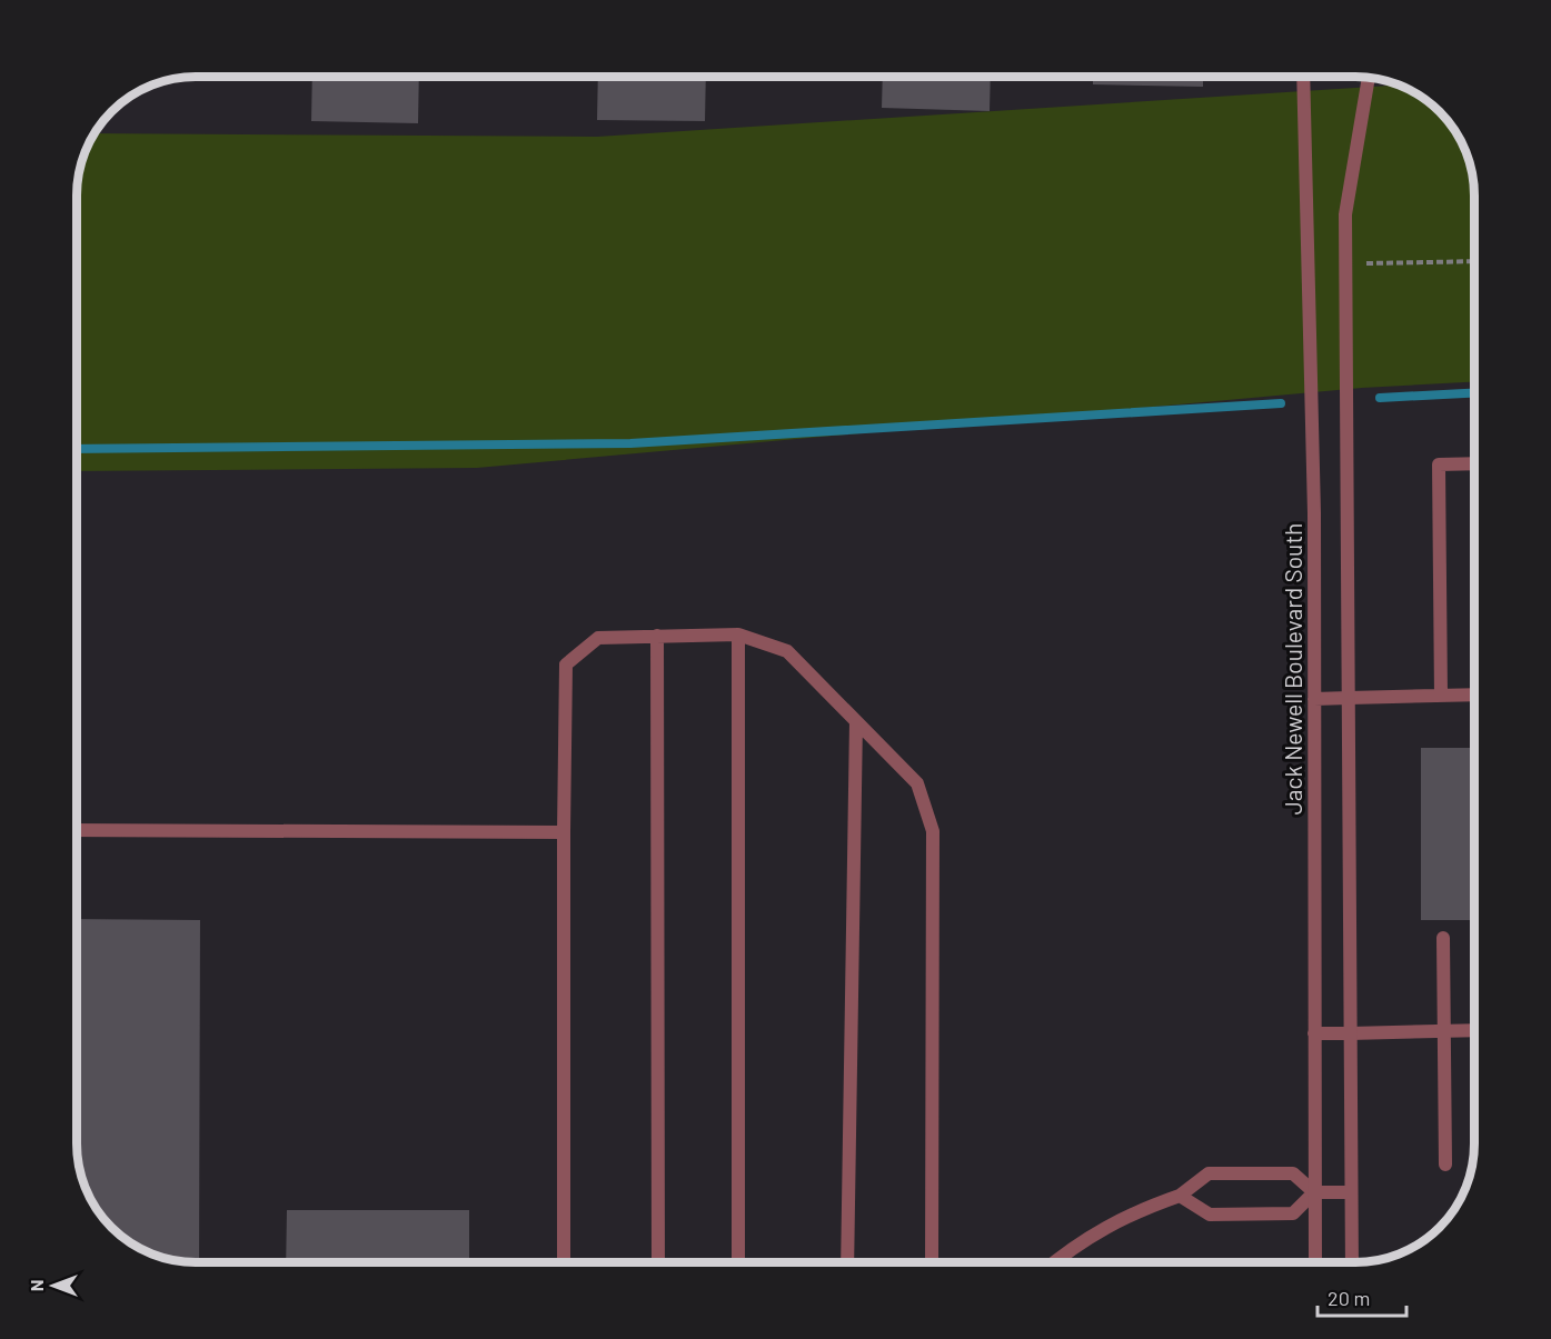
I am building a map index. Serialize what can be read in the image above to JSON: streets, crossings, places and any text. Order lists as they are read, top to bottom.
{
  "streets": {
    "street": ["Jack Newell Boulevard South"]
  },
  "scale_bar": "20 m",
  "north": "left"
}
